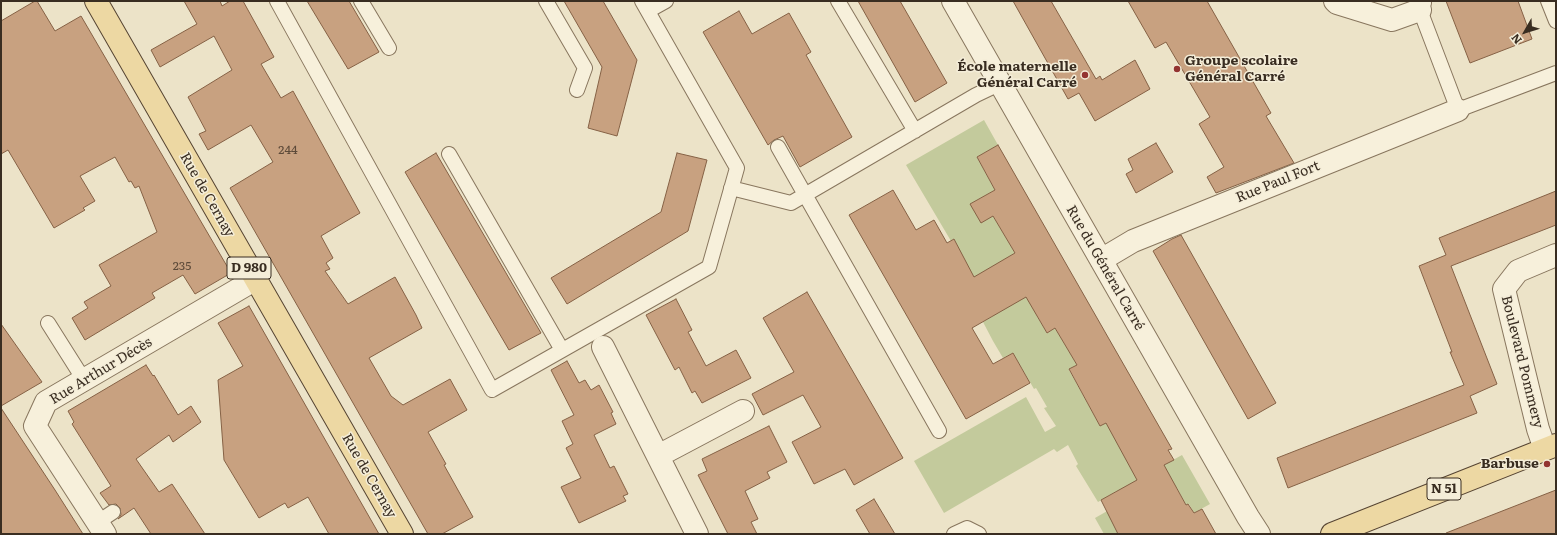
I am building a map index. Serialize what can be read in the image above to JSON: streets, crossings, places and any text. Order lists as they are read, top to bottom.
{
  "streets": {
    "main road": [
      "Rue de Cernay",
      "D 980",
      "Boulevard Pommery",
      "N 51"
    ],
    "street": ["Rue Paul Fort", "Rue du Général Carré", "Rue Arthur Décès"]
  },
  "crossings": [
    ["Rue Paul Fort", "Rue du Général Carré"],
    ["Rue de Cernay", "Rue Arthur Décès"]
  ],
  "places": ["Groupe scolaire Général Carré", "École maternelle Général Carré", "Barbuse"],
  "house_numbers": ["244", "235"],
  "north": "bottom left"
}
